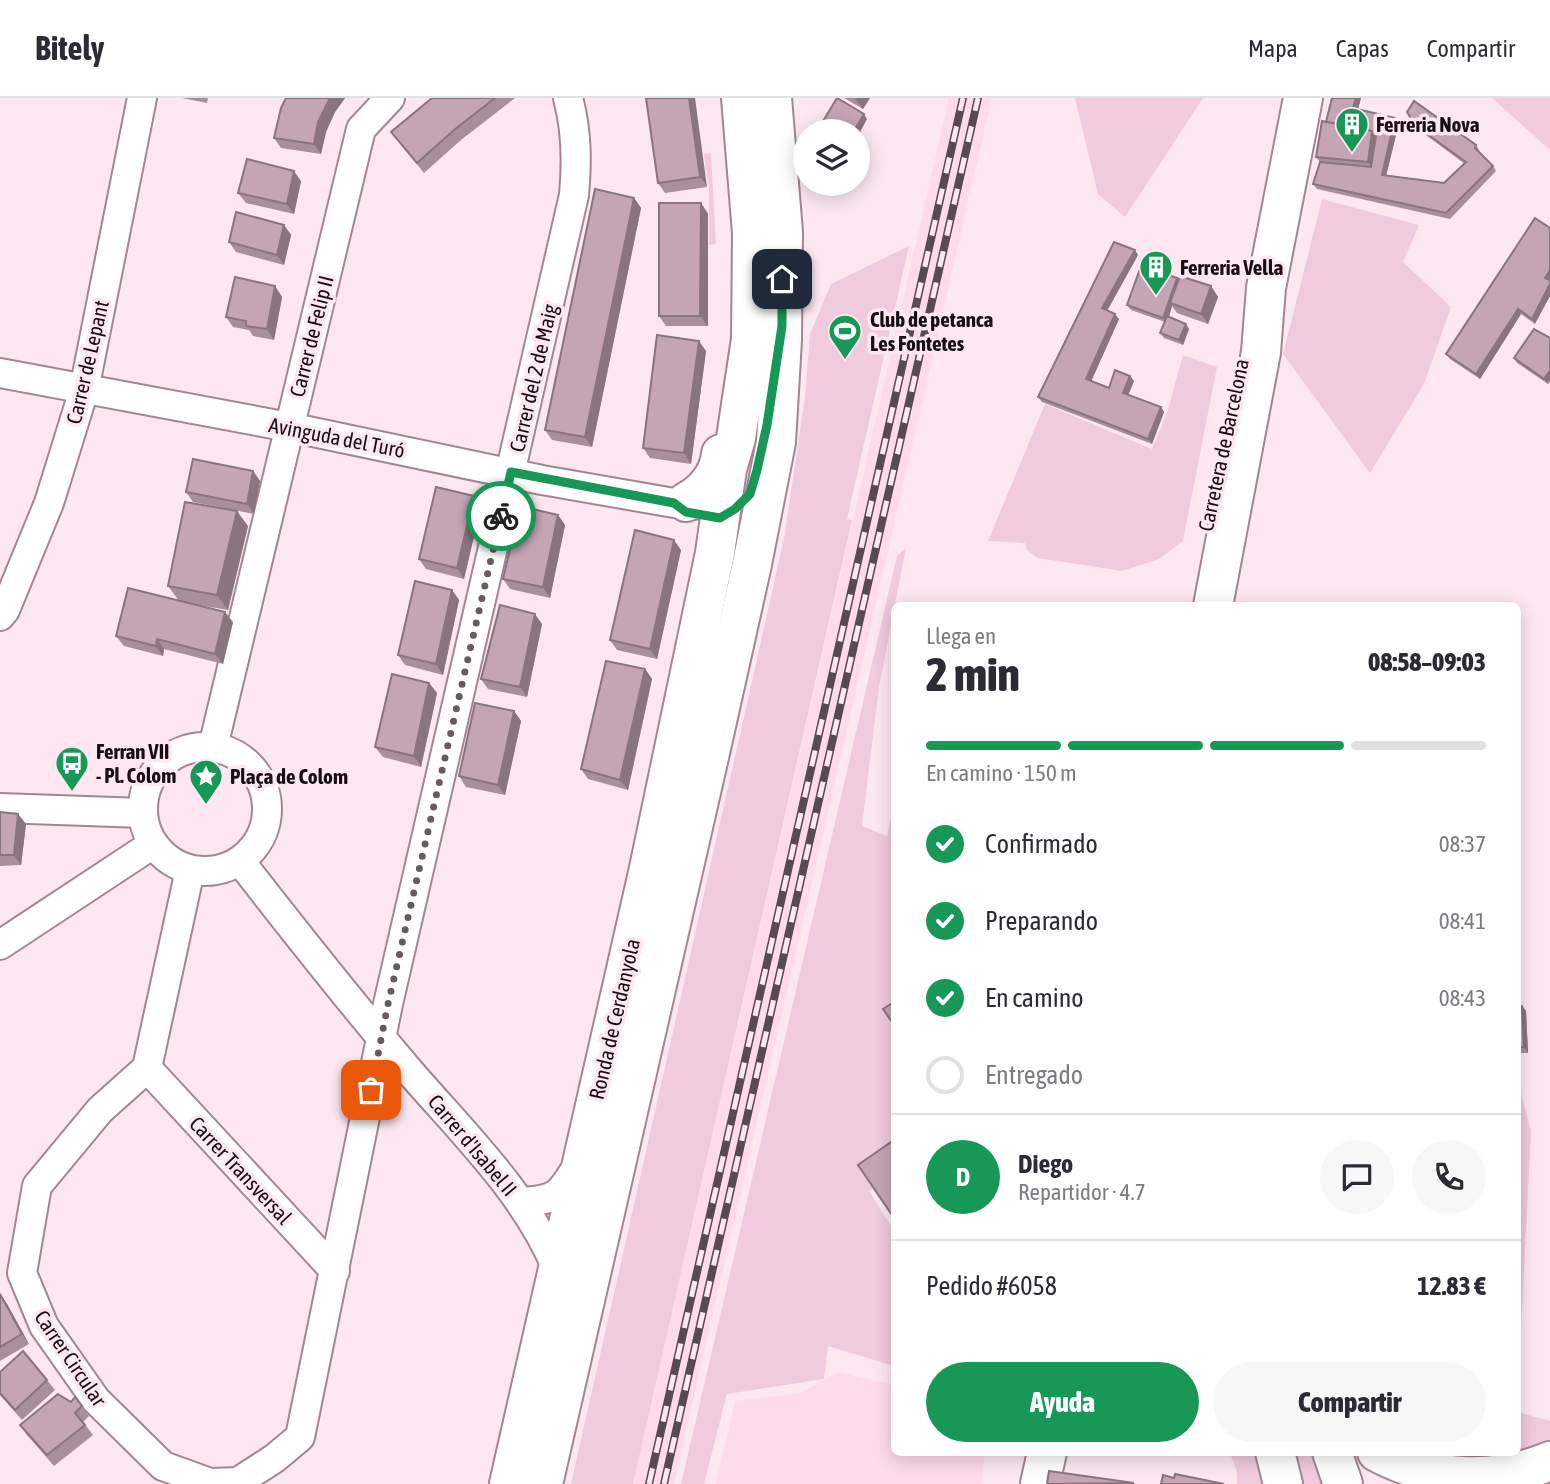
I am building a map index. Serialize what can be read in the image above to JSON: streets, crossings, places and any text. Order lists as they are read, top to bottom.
{
  "streets": {
    "main road": ["Carretera de Barcelona", "Ronda de Cerdanyola"],
    "street": [
      "Carrer de Felip II",
      "Carrer de Lepant",
      "Carrer del 2 de Maig",
      "Avinguda del Turó",
      "Carrer d'Isabel II",
      "Carrer Transversal",
      "Carrer Circular"
    ]
  },
  "crossings": [
    ["Carrer de Felip II", "Avinguda del Turó"],
    ["Carrer de Felip II", "Carrer d'Isabel II"],
    ["Carrer de Lepant", "Avinguda del Turó"],
    ["Carrer del 2 de Maig", "Avinguda del Turó"],
    ["Carrer del 2 de Maig", "Carrer d'Isabel II"],
    ["Carrer del 2 de Maig", "Carrer Transversal"],
    ["Carrer del 2 de Maig", "Carrer Circular"],
    ["Avinguda del Turó", "Ronda de Cerdanyola"],
    ["Ronda de Cerdanyola", "Carrer d'Isabel II"],
    ["Carrer Transversal", "Carrer Circular"]
  ],
  "places": {
    "building": ["Ferreria Nova", "Ferreria Vella"],
    "sports": ["Club de petanca Les Fontetes"],
    "bus stop": ["Ferran VII - Pl. Colom"],
    "place": ["Plaça de Colom"]
  },
  "page": {
    "header": "Bitely",
    "nav": ["Mapa", "Capas", "Compartir"],
    "heading": ["2 min", "Llega en", "08:58–09:03"],
    "panel": [
      "Diego",
      "Repartidor · 4.7",
      "Pedido #6058",
      "12.83 €"
    ],
    "bar": "En camino · 150 m",
    "list": [
      ["Confirmado", "08:37"],
      ["Preparando", "08:41"],
      ["En camino", "08:43"],
      "Entregado"
    ],
    "round": "D",
    "buttons": ["Ayuda", "Compartir"]
  }
}
